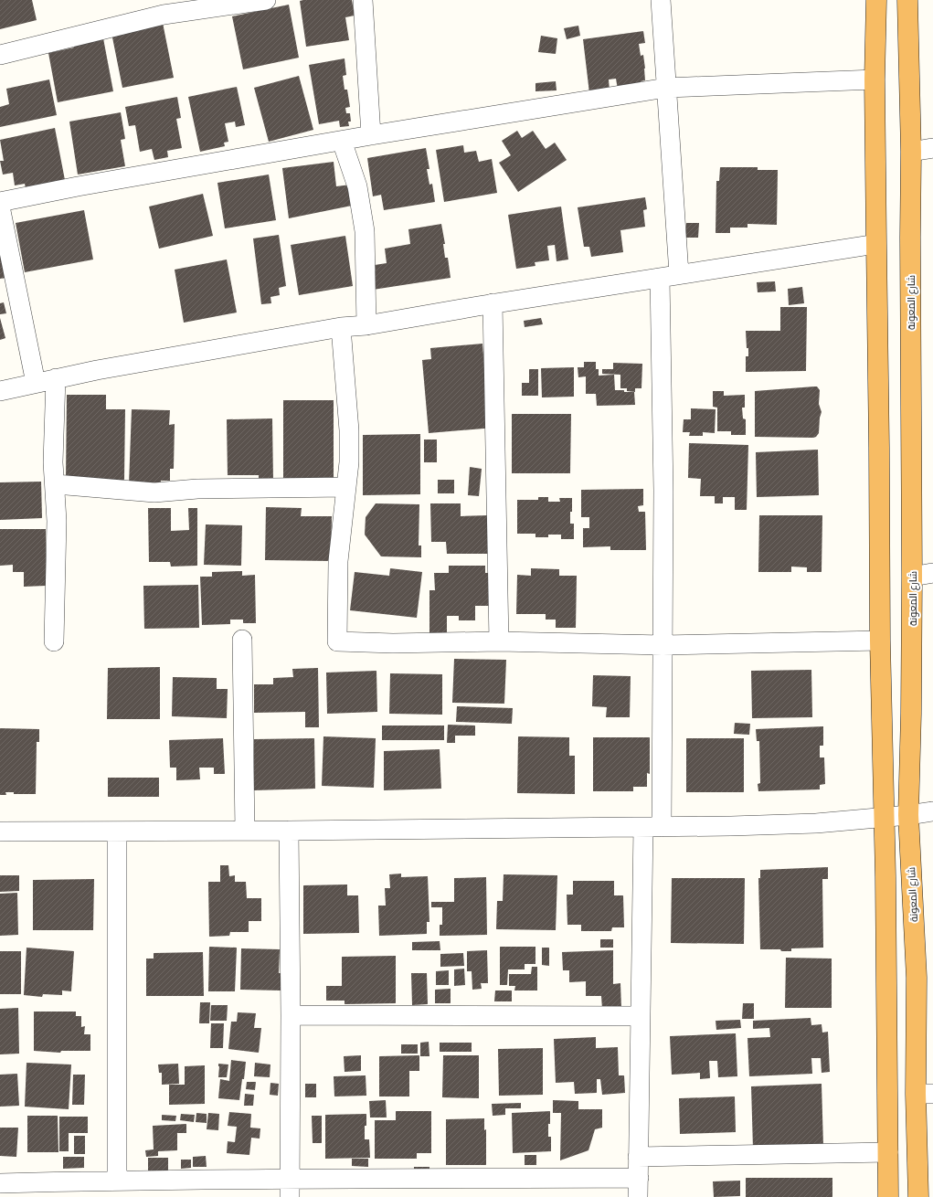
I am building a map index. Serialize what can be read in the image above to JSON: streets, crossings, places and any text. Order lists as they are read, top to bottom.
{
  "streets": {
    "highway": ["شارع المعونة"]
  }
}
